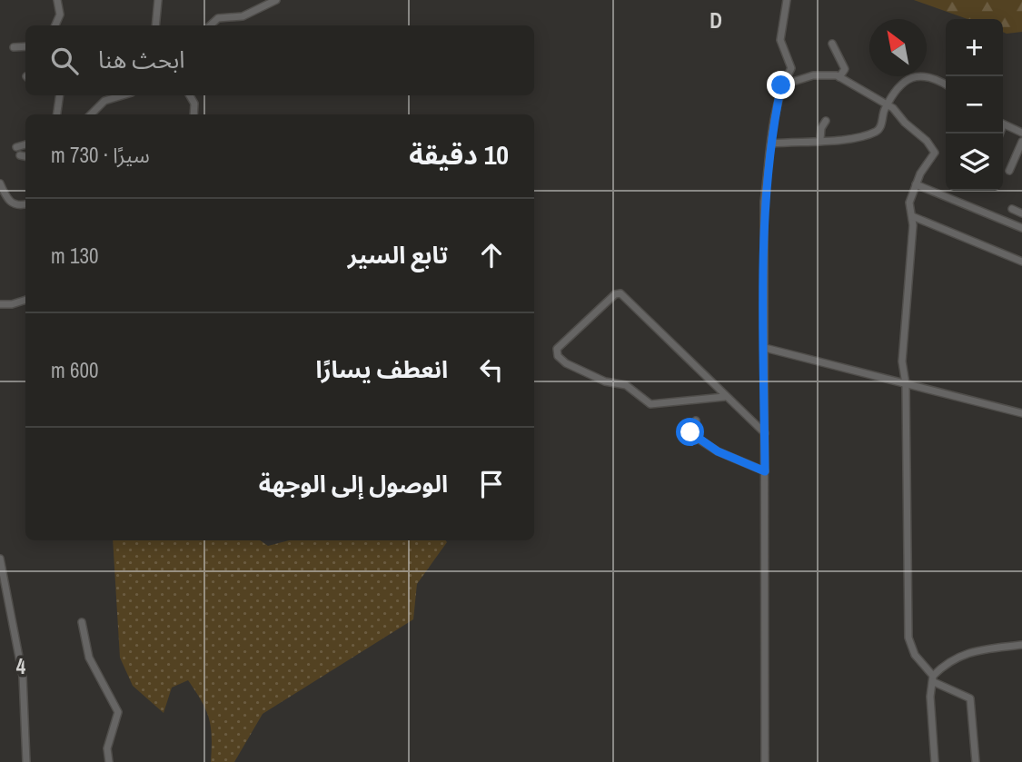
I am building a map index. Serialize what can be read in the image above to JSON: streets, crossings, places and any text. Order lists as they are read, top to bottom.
{
  "north": "top left",
  "page": {
    "map_buttons": ["+", "−"],
    "search": "ابحث هنا",
    "heading": ["10 دقيقة", "سيرًا · 730 m"],
    "list": [
      ["تابع السير", "130 m"],
      ["انعطف يسارًا", "600 m"],
      "الوصول إلى الوجهة"
    ]
  },
  "grid": {
    "columns": ["D"],
    "rows": ["4"]
  }
}
